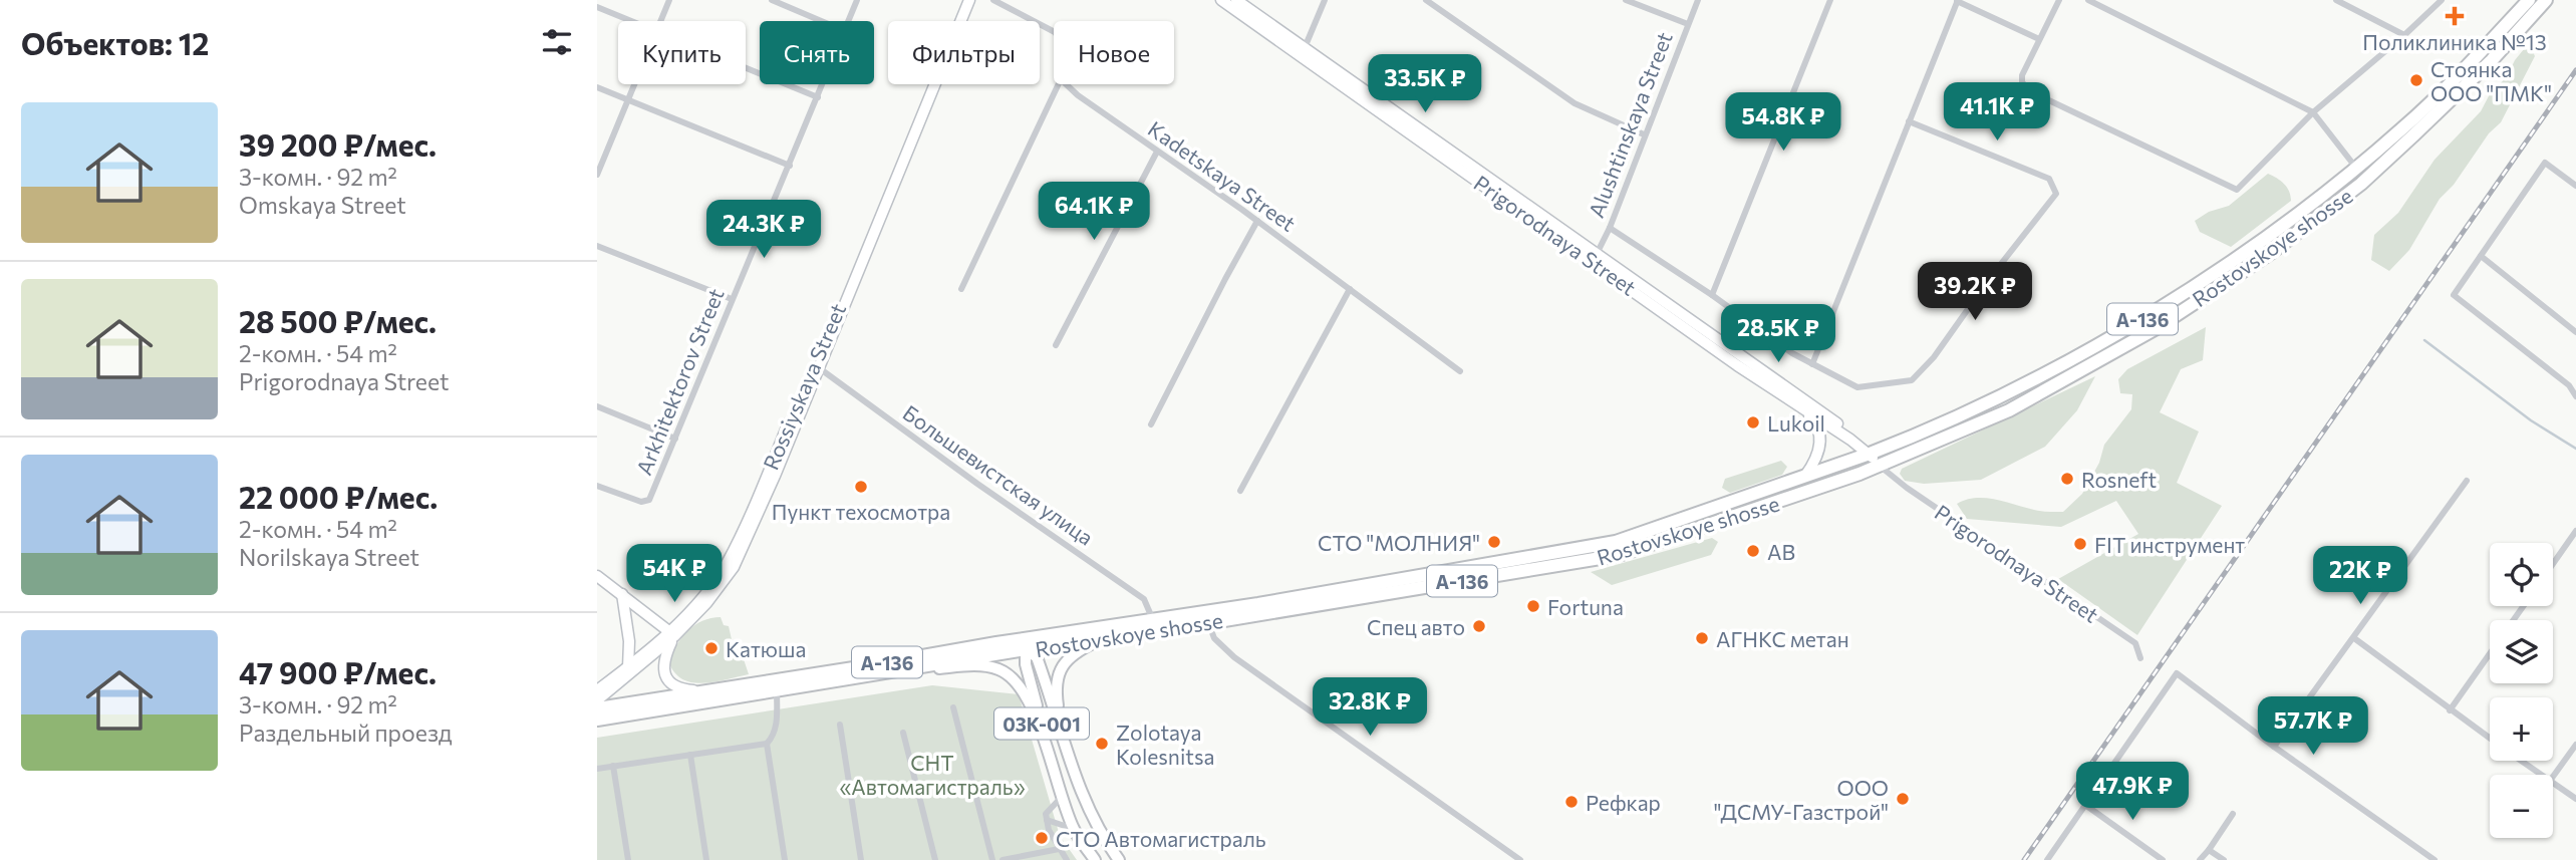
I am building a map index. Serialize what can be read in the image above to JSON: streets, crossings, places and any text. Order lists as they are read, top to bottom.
{
  "streets": {
    "highway": ["Rostovskoye shosse", "А-136"],
    "main road": ["03К-001"],
    "street": [
      "Alushtinskaya Street",
      "Kadetskaya Street",
      "Prigorodnaya Street",
      "Arkhitektorov Street",
      "Rossiyskaya Street",
      "Большевистская улица"
    ]
  },
  "crossings": [
    ["Alushtinskaya Street", "Prigorodnaya Street"],
    ["Prigorodnaya Street", "Rostovskoye shosse"],
    ["Rostovskoye shosse", "А-136"],
    ["Rostovskoye shosse", "Большевистская улица"],
    ["Rostovskoye shosse", "03К-001"],
    ["А-136", "Rossiyskaya Street"],
    ["А-136", "03К-001"],
    ["Rossiyskaya Street", "Большевистская улица"]
  ],
  "parks": ["СНТ «Автомагистраль»"],
  "places": {
    "health": ["Поликлиника №13"],
    "other": [
      "Стоянка ООО \"ПМК\"",
      "Lukoil",
      "Rosneft",
      "Пункт техосмотра",
      "СТО \"МОЛНИЯ\"",
      "FIT инструмент",
      "АВ",
      "Fortuna",
      "Спец авто",
      "АГНКС метан",
      "Катюша",
      "Zolotaya Kolesnitsa",
      "ООО \"ДСМУ-Газстрой\"",
      "Рефкар",
      "СТО Автомагистраль"
    ]
  },
  "page": {
    "heading": "Объектов: 12",
    "chip": [
      "Купить",
      "Снять",
      "Фильтры",
      "Новое"
    ],
    "price": [
      "33.5K ₽",
      "41.1K ₽",
      "54.8K ₽",
      "64.1K ₽",
      "24.3K ₽",
      "39.2K ₽",
      "28.5K ₽",
      "54K ₽",
      "22K ₽",
      "32.8K ₽",
      "57.7K ₽",
      "47.9K ₽"
    ],
    "list": [
      {
        "name": "39 200 ₽/мес.",
        "note": "3-комн. · 92 m² · Omskaya Street"
      },
      {
        "name": "28 500 ₽/мес.",
        "note": "2-комн. · 54 m² · Prigorodnaya Street"
      },
      {
        "name": "22 000 ₽/мес.",
        "note": "2-комн. · 54 m² · Norilskaya Street"
      },
      {
        "name": "47 900 ₽/мес.",
        "note": "3-комн. · 92 m² · Раздельный проезд"
      }
    ],
    "map_buttons": ["+", "−"]
  }
}
